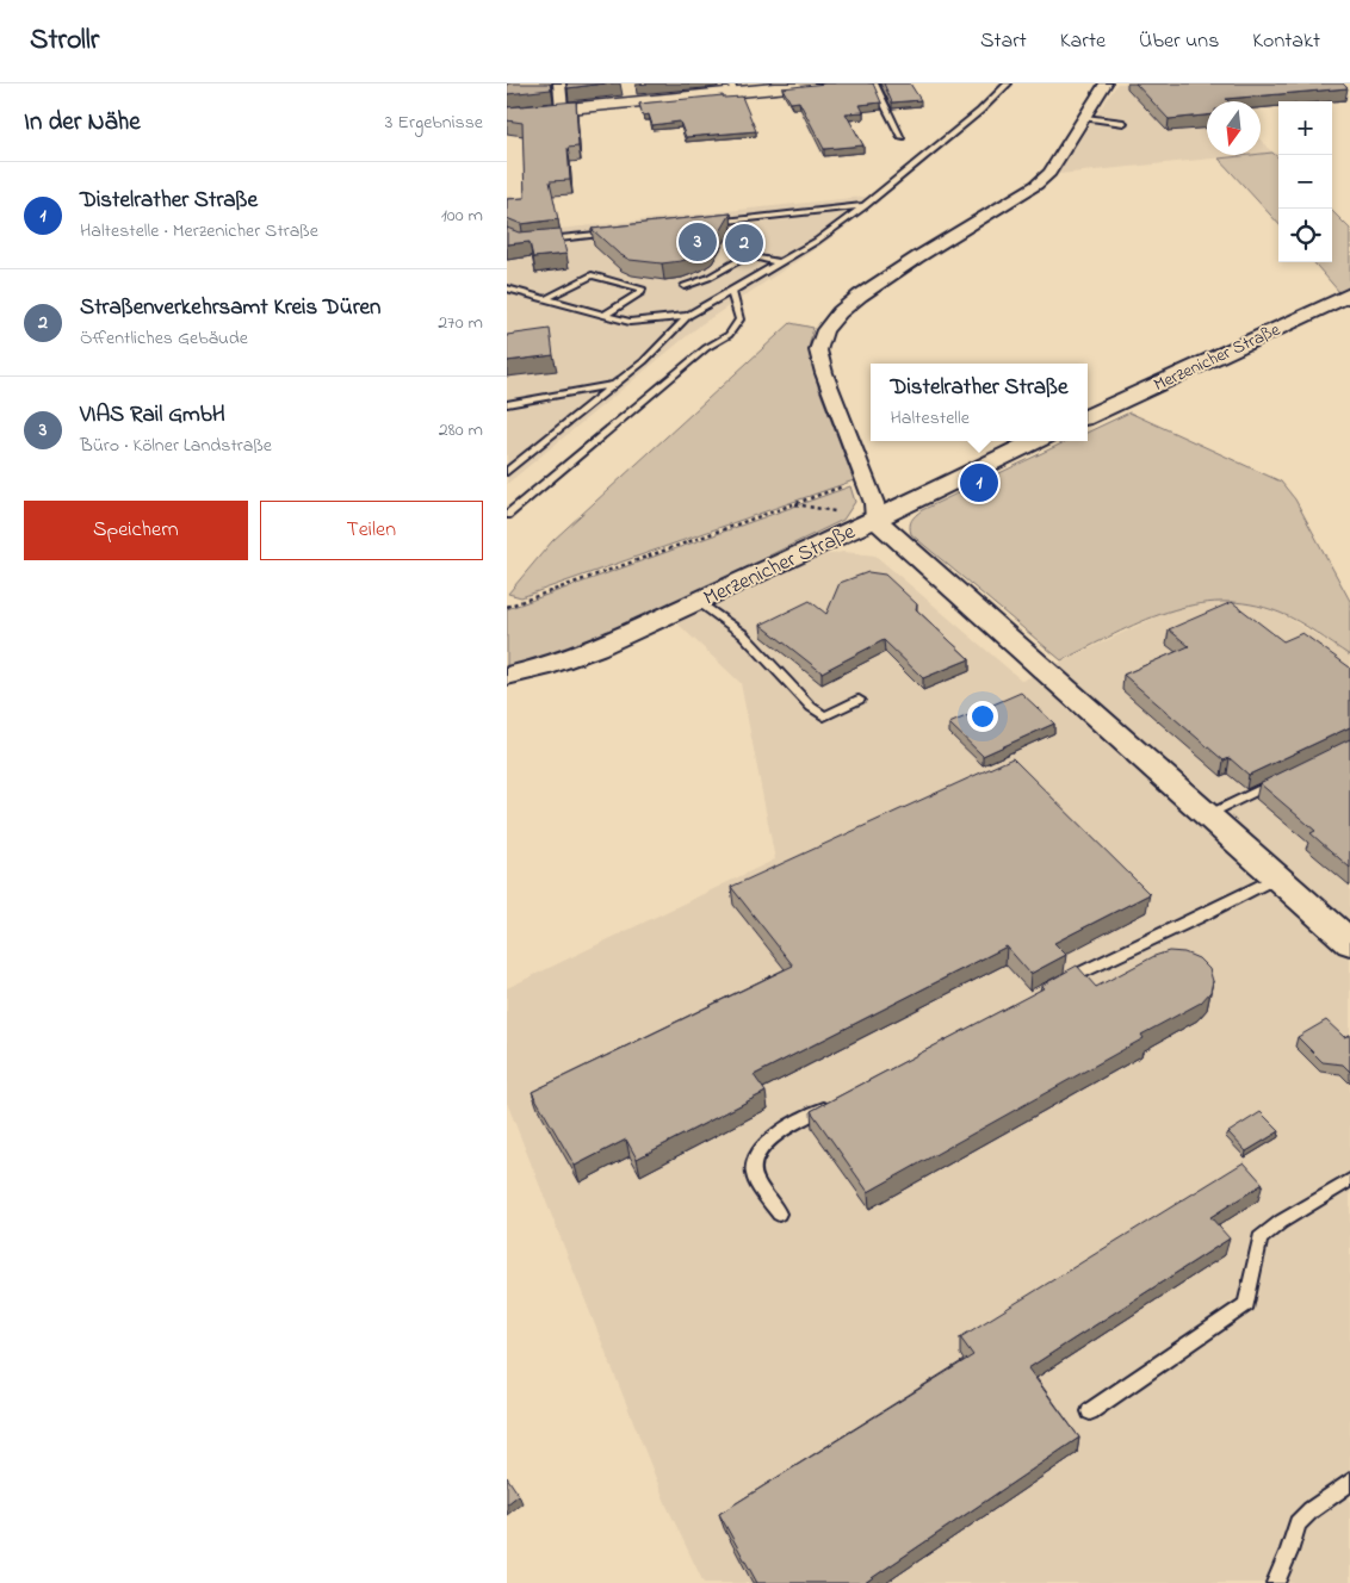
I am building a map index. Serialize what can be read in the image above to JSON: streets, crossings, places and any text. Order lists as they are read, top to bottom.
{
  "streets": {
    "street": ["Merzenicher Straße"]
  },
  "north": "bottom",
  "page": {
    "header": "Strollr",
    "nav": [
      "Start",
      "Karte",
      "Über uns",
      "Kontakt"
    ],
    "heading": ["In der Nähe", "3 Ergebnisse"],
    "map_buttons": ["+", "−"],
    "list": [
      {
        "mark": "1",
        "name": "Distelrather Straße",
        "note": "Haltestelle · Merzenicher Straße",
        "value": "100 m"
      },
      {
        "mark": "2",
        "name": "Straßenverkehrsamt Kreis Düren",
        "note": "Öffentliches Gebäude",
        "value": "270 m"
      },
      {
        "mark": "3",
        "name": "VIAS Rail GmbH",
        "note": "Büro · Kölner Landstraße",
        "value": "280 m"
      }
    ],
    "pins": ["3", "2", "1"],
    "popup": ["Distelrather Straße", "Haltestelle"],
    "buttons": ["Speichern", "Teilen"]
  }
}
